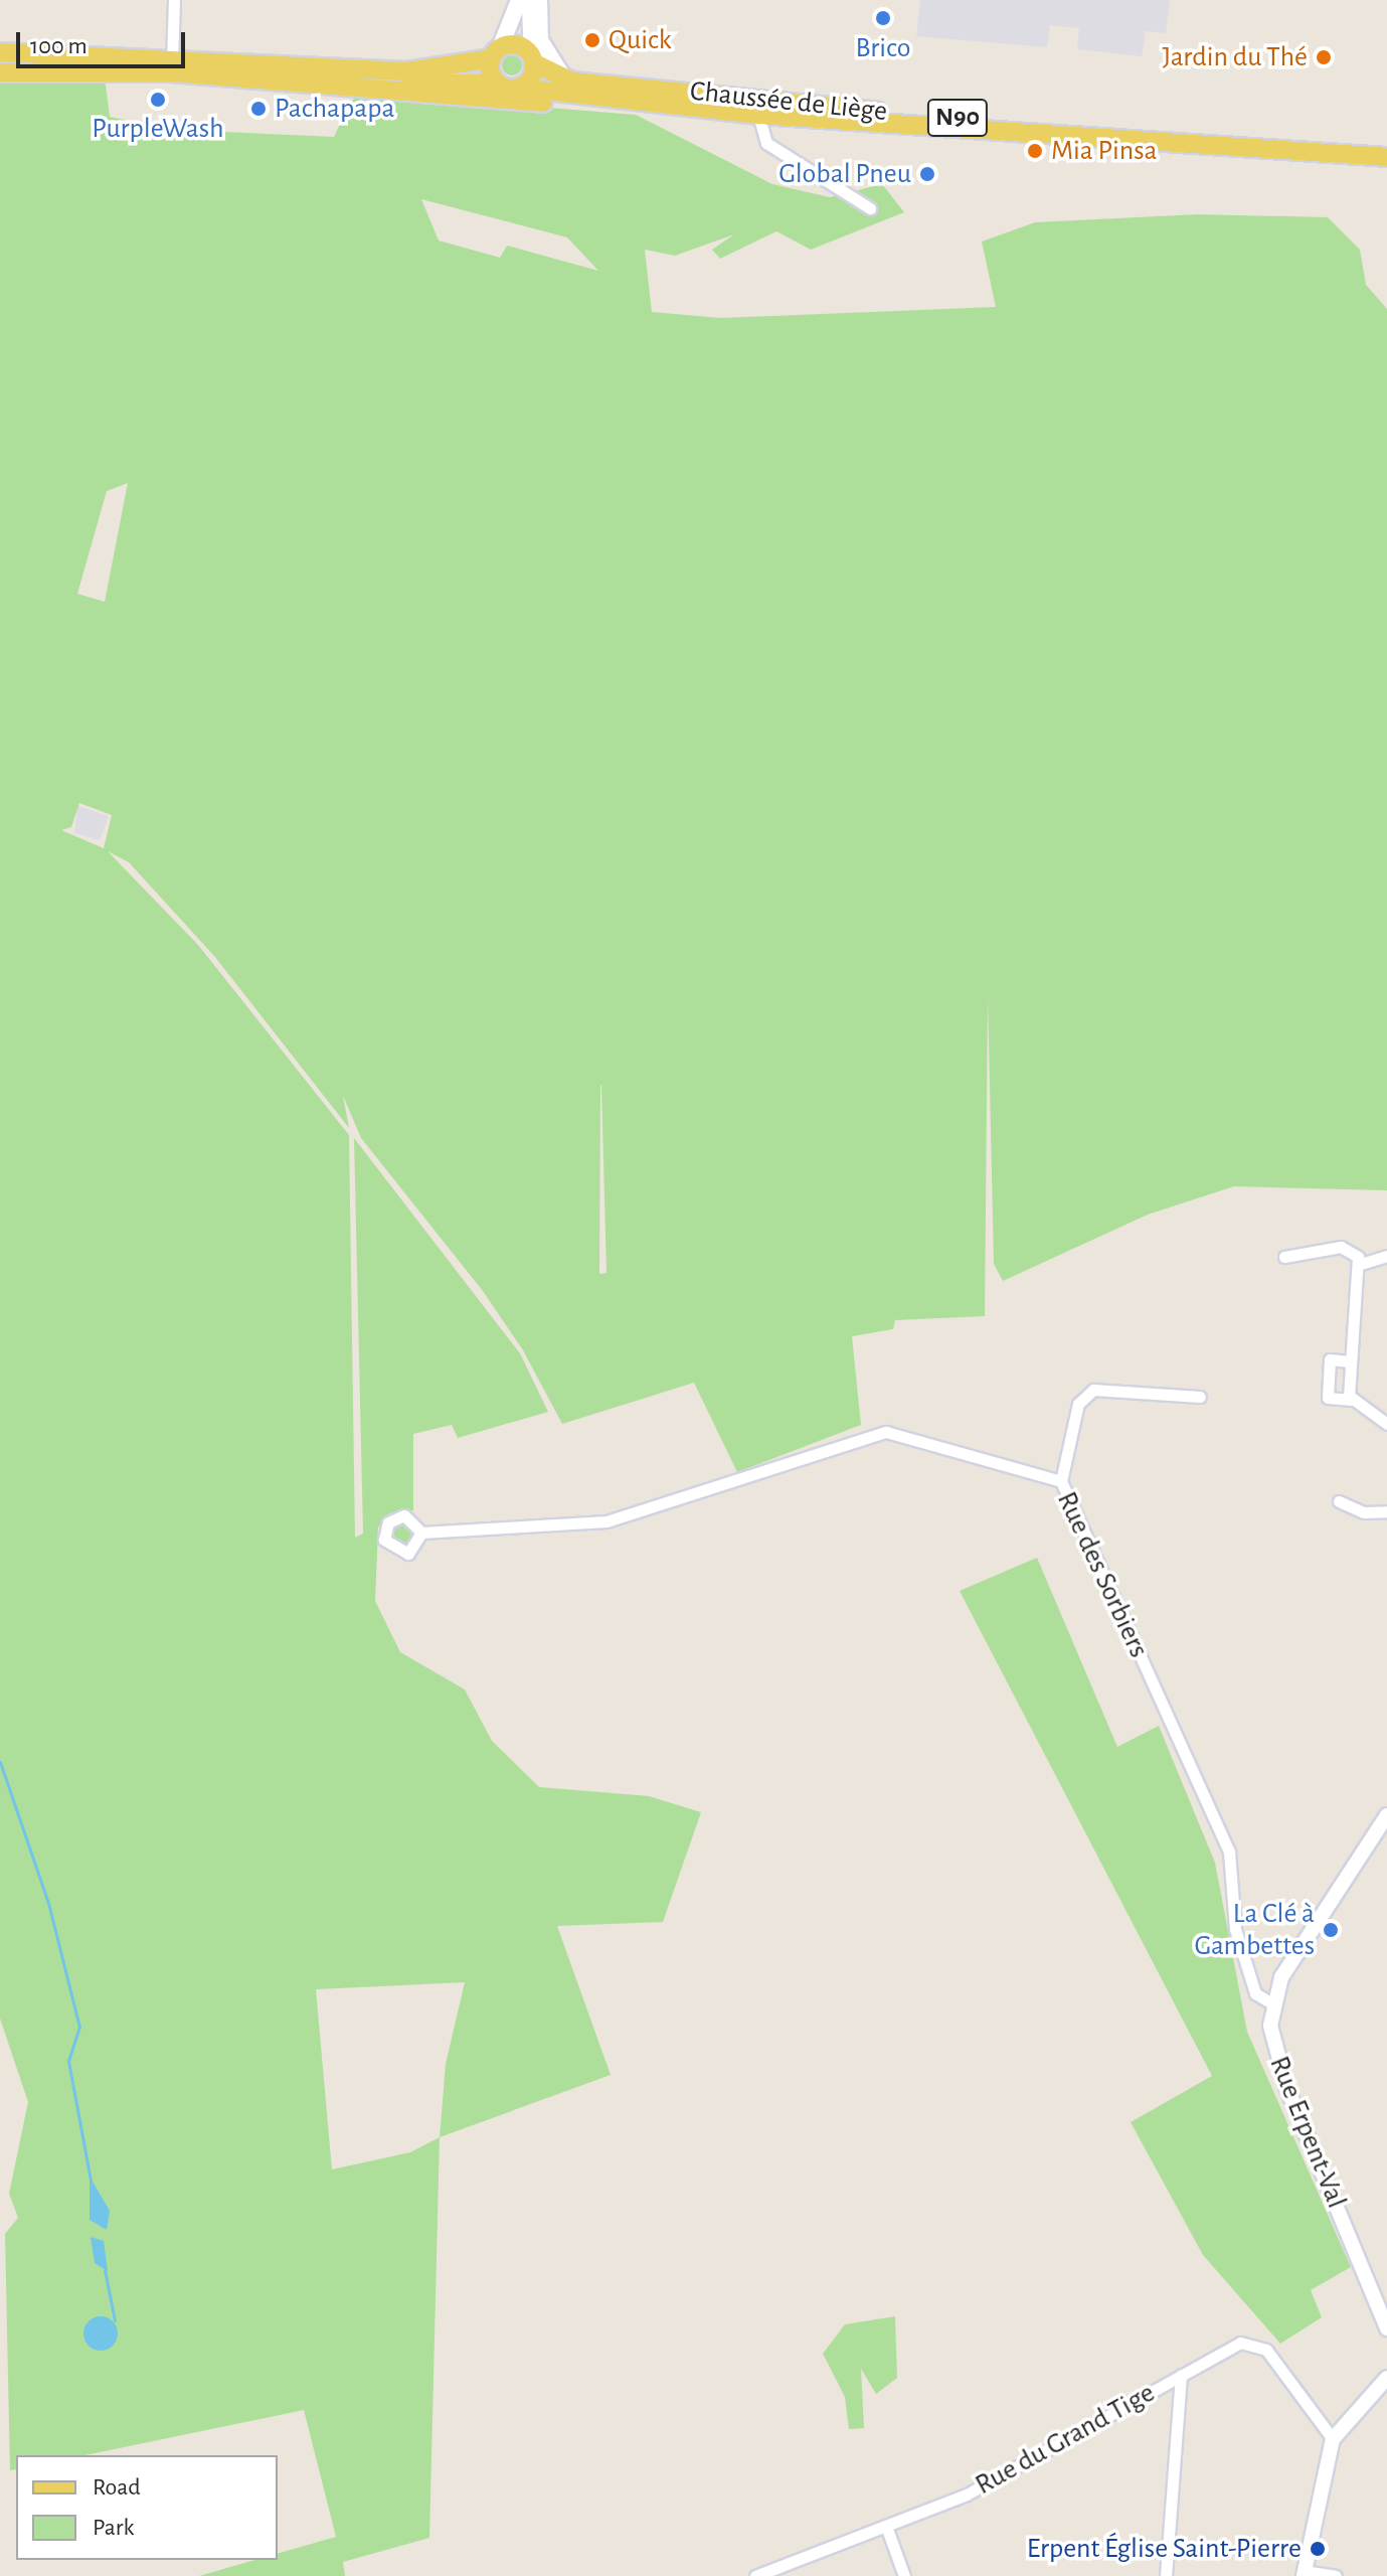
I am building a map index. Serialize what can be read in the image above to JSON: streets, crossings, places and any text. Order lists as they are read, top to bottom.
{
  "streets": {
    "main road": ["Chaussée de Liège", "N90"],
    "street": ["Rue des Sorbiers", "Rue Erpent-Val", "Rue du Grand Tige"]
  },
  "crossings": [
    ["Chaussée de Liège", "N90"],
    ["Rue des Sorbiers", "Rue Erpent-Val"]
  ],
  "places": [
    "Brico",
    "Quick",
    "Jardin du Thé",
    "PurpleWash",
    "Pachapapa",
    "Mia Pinsa",
    "Global Pneu",
    "La Clé à Gambettes",
    "Erpent Église Saint-Pierre"
  ],
  "legend": ["Road", "Park"],
  "scale_bar": "100 m"
}
